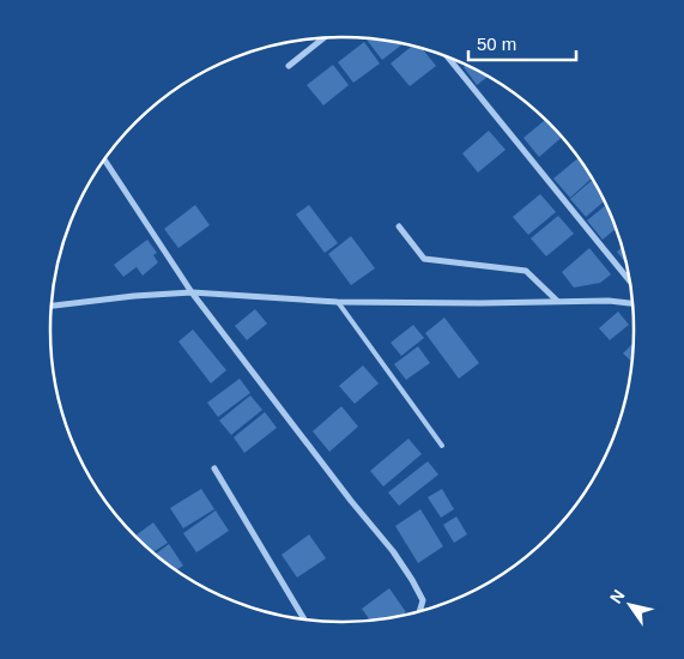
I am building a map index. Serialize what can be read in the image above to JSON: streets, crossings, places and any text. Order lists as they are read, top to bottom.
{
  "scale_bar": "50 m",
  "north": "top left"
}
